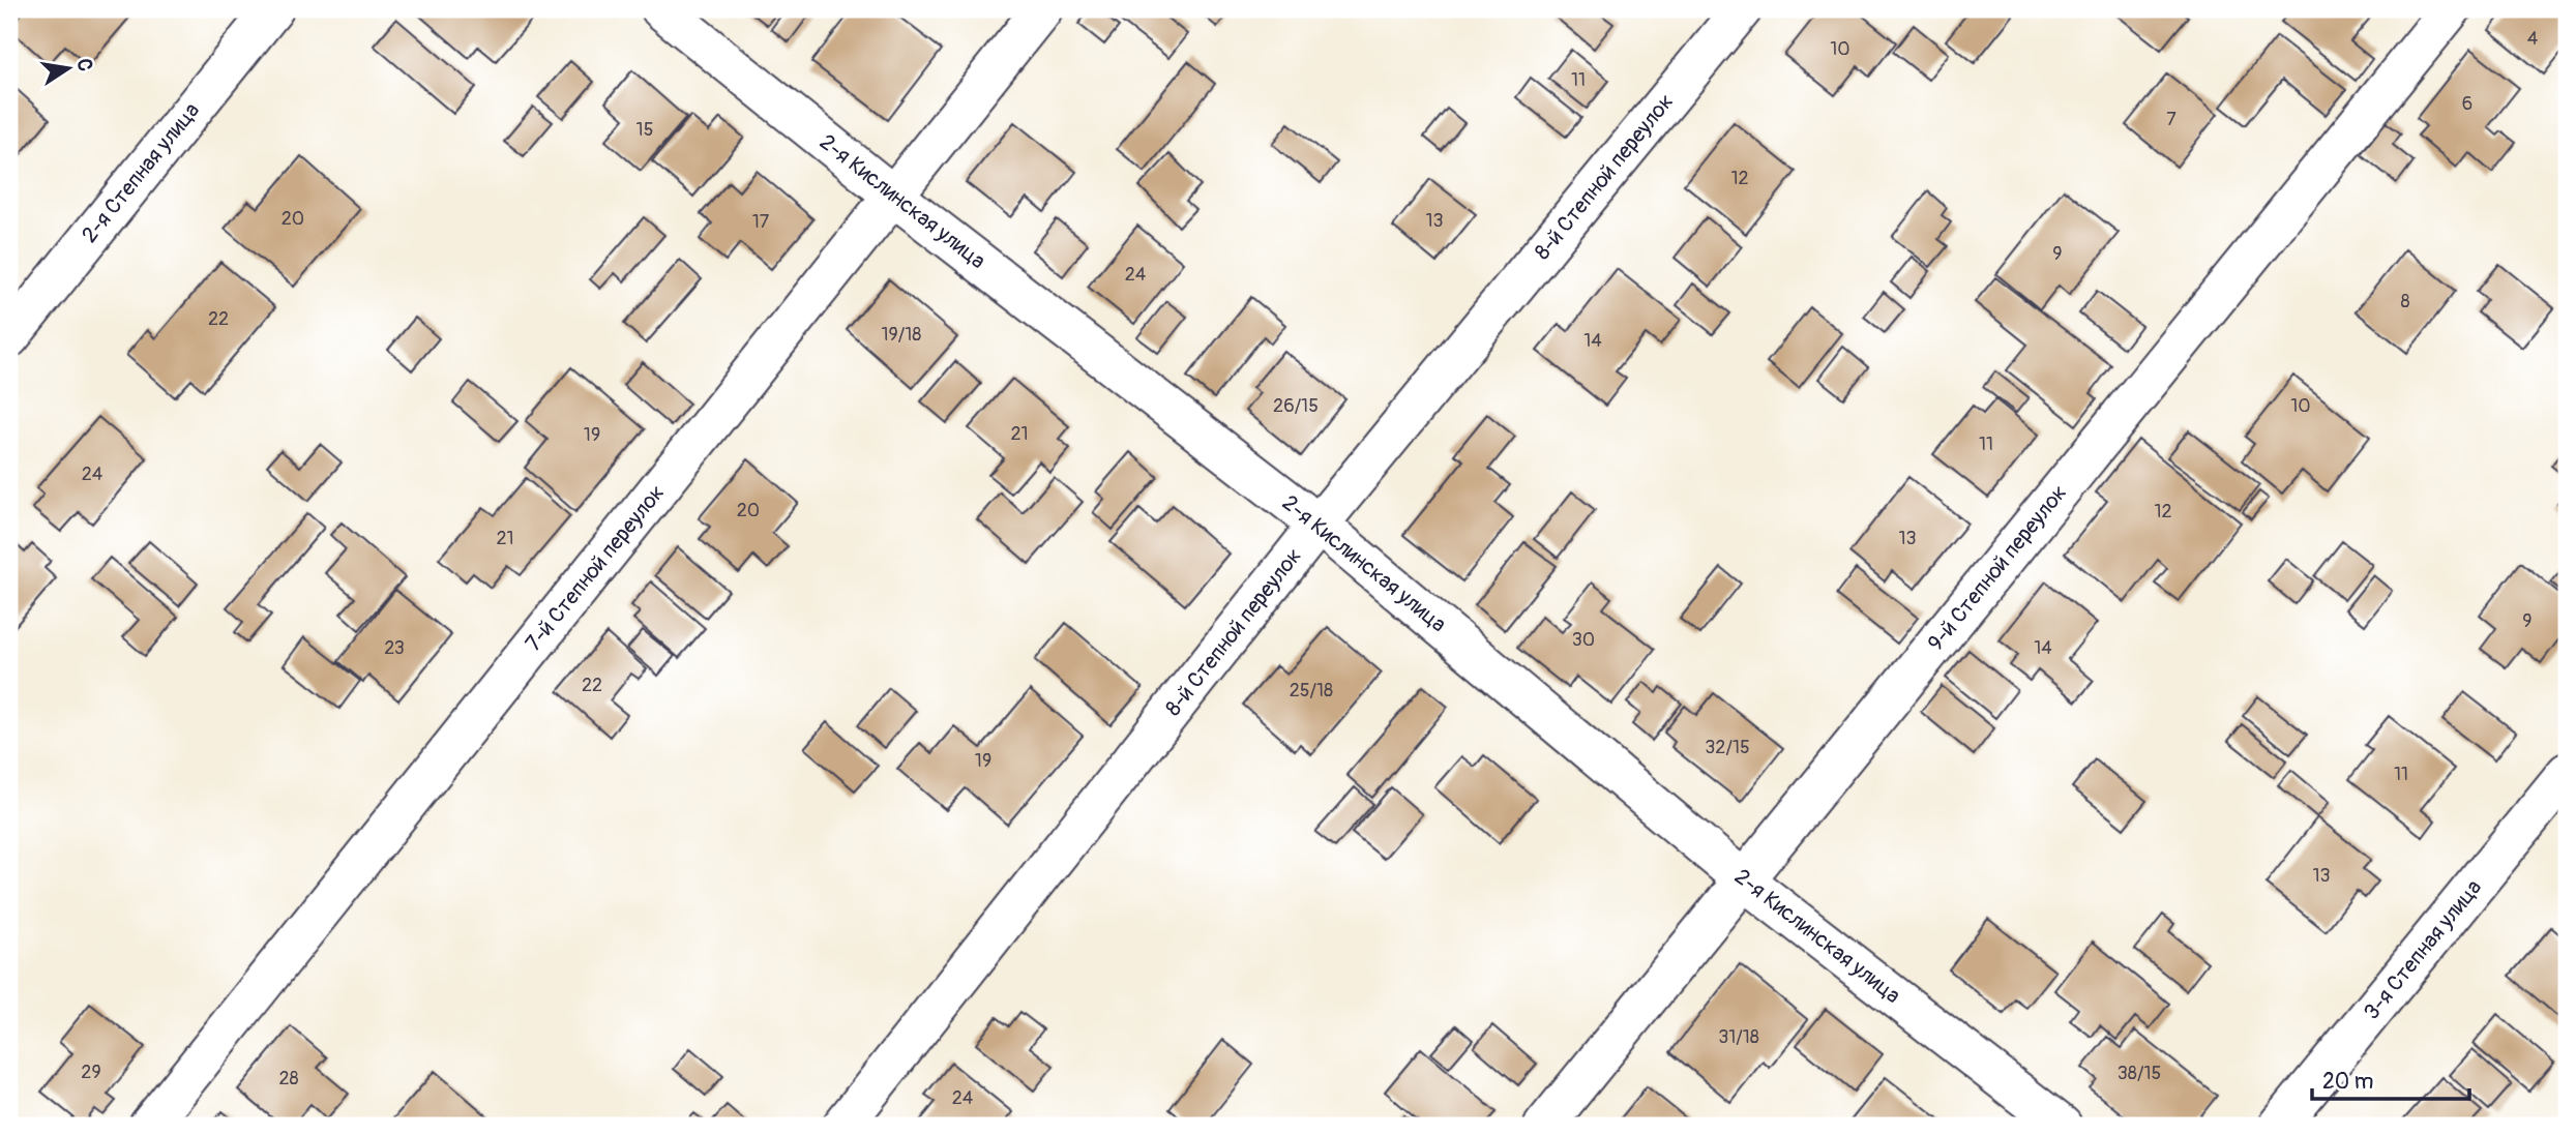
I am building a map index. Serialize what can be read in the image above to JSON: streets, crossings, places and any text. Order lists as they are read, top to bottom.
{
  "streets": {
    "street": [
      "2-я Степная улица",
      "8-й Степной переулок",
      "2-я Кислинская улица",
      "7-й Степной переулок",
      "9-й Степной переулок",
      "3-я Степная улица"
    ]
  },
  "crossings": [
    ["8-й Степной переулок", "2-я Кислинская улица"],
    ["2-я Кислинская улица", "7-й Степной переулок"],
    ["2-я Кислинская улица", "9-й Степной переулок"]
  ],
  "house_numbers": [
    "4",
    "10",
    "11",
    "6",
    "7",
    "15",
    "12",
    "20",
    "13",
    "17",
    "9",
    "24",
    "8",
    "22",
    "19/18",
    "14",
    "26/15",
    "10",
    "21",
    "19",
    "11",
    "24",
    "20",
    "12",
    "21",
    "13",
    "9",
    "30",
    "23",
    "14",
    "22",
    "25/18",
    "32/15",
    "19",
    "11",
    "13",
    "31/18",
    "29",
    "38/15",
    "28",
    "24"
  ],
  "scale_bar": "20 m",
  "north": "right"
}
